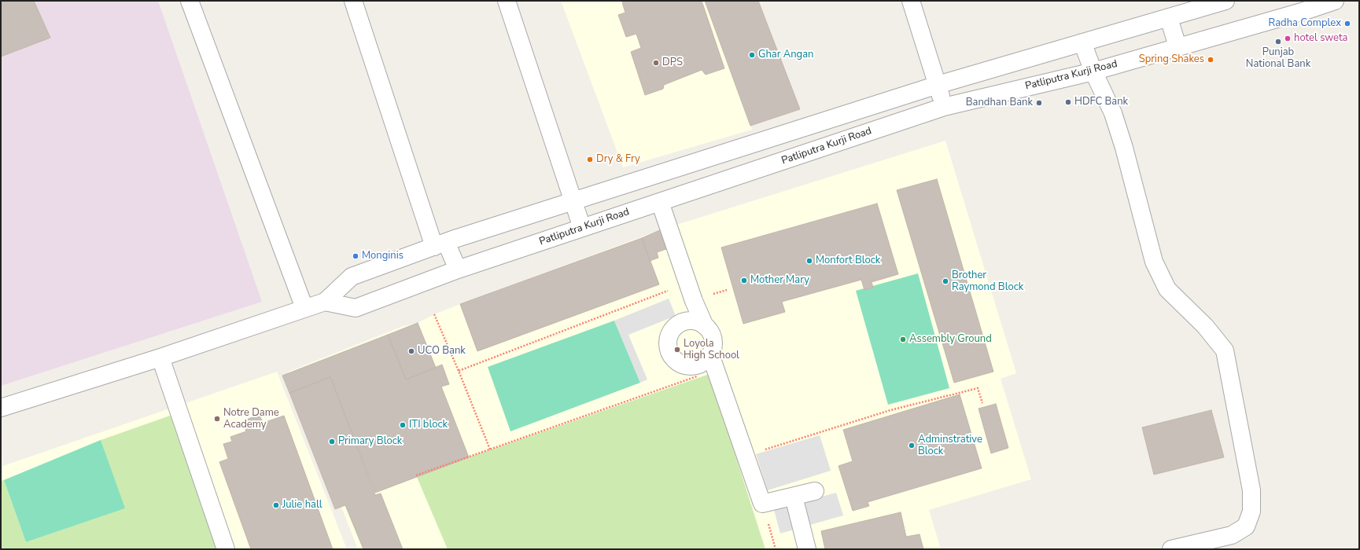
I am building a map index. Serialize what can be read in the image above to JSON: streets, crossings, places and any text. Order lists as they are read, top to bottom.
{
  "streets": {
    "street": ["Patliputra Kurji Road"]
  },
  "places": [
    "Radha Complex",
    "hotel sweta",
    "Punjab National Bank",
    "Ghar Angan",
    "Spring Shakes",
    "DPS",
    "HDFC Bank",
    "Bandhan Bank",
    "Dry & Fry",
    "Monginis",
    "Monfort Block",
    "Mother Mary",
    "Brother Raymond Block",
    "Assembly Ground",
    "Loyola High School",
    "UCO Bank",
    "Notre Dame Academy",
    "ITI block",
    "Primary Block",
    "Adminstrative Block",
    "Julie hall"
  ]
}
